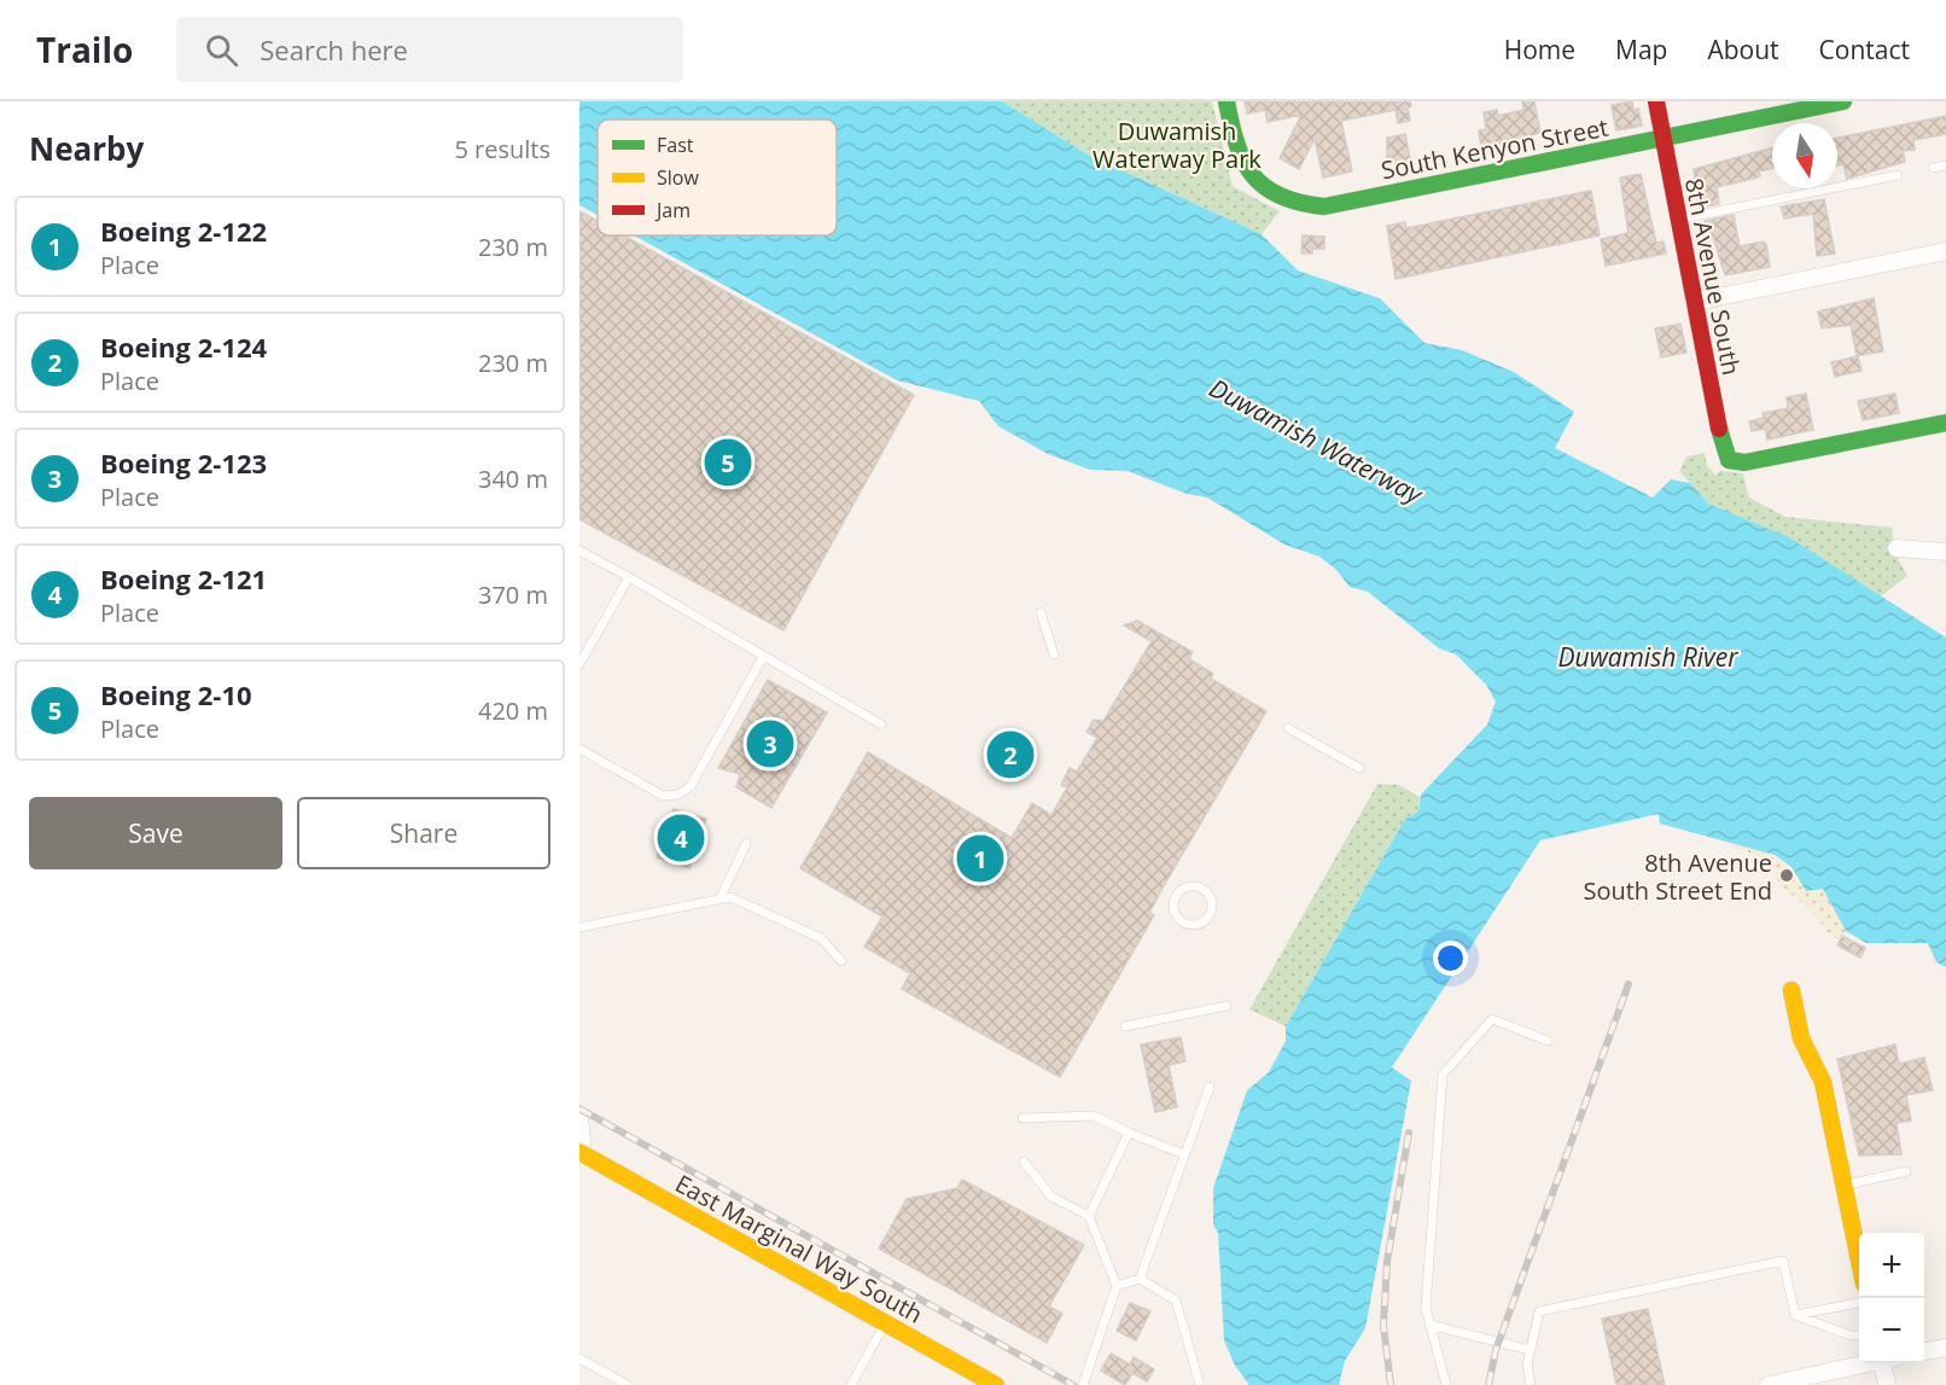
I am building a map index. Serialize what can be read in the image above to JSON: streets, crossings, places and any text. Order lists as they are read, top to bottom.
{
  "streets": {
    "street": ["South Kenyon Street", "8th Avenue South", "East Marginal Way South"]
  },
  "crossings": [
    ["South Kenyon Street", "8th Avenue South"]
  ],
  "water": ["Duwamish Waterway", "Duwamish River"],
  "parks": ["Duwamish Waterway Park"],
  "places": ["8th Avenue South Street End"],
  "legend": ["Fast", "Slow", "Jam"],
  "north": "bottom",
  "page": {
    "header": "Trailo",
    "search": "Search here",
    "nav": [
      "Home",
      "Map",
      "About",
      "Contact"
    ],
    "heading": ["Nearby", "5 results"],
    "list": [
      {
        "mark": "1",
        "name": "Boeing 2-122",
        "note": "Place",
        "value": "230 m"
      },
      {
        "mark": "2",
        "name": "Boeing 2-124",
        "note": "Place",
        "value": "230 m"
      },
      {
        "mark": "3",
        "name": "Boeing 2-123",
        "note": "Place",
        "value": "340 m"
      },
      {
        "mark": "4",
        "name": "Boeing 2-121",
        "note": "Place",
        "value": "370 m"
      },
      {
        "mark": "5",
        "name": "Boeing 2-10",
        "note": "Place",
        "value": "420 m"
      }
    ],
    "pins": [
      "5",
      "3",
      "2",
      "4",
      "1"
    ],
    "buttons": ["Save", "Share"],
    "map_buttons": ["+", "−"]
  }
}
